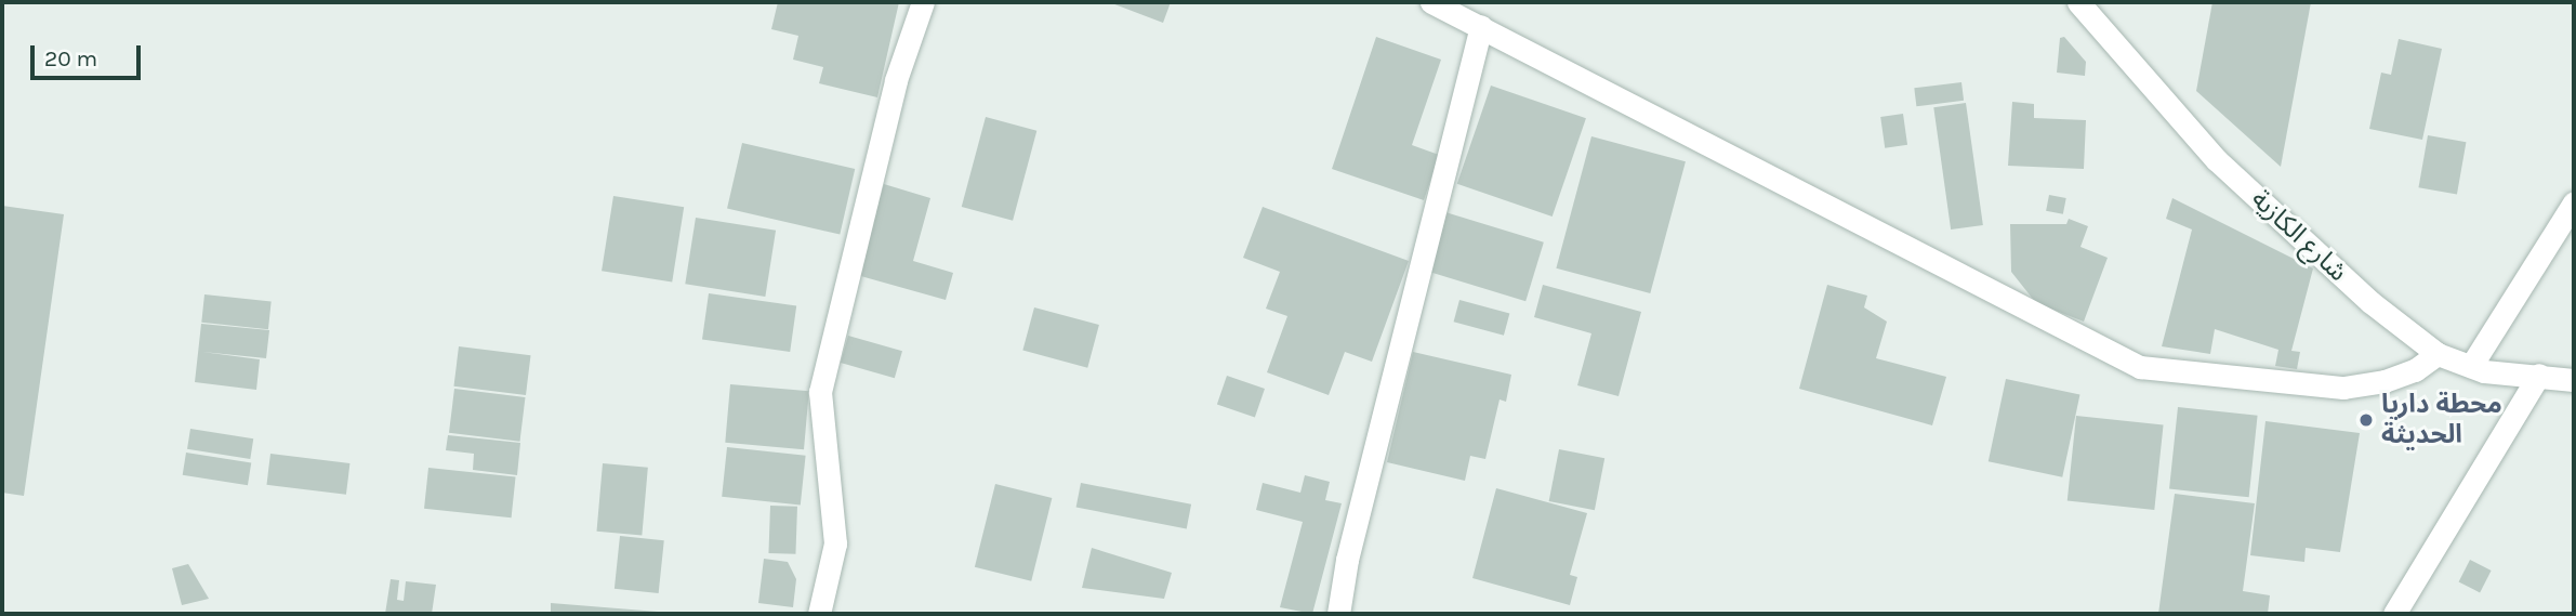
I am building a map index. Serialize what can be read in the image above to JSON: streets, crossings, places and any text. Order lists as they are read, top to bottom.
{
  "streets": {
    "street": ["شارع الكازية"]
  },
  "places": ["محطة داريا الحديثة"],
  "scale_bar": "20 m"
}
